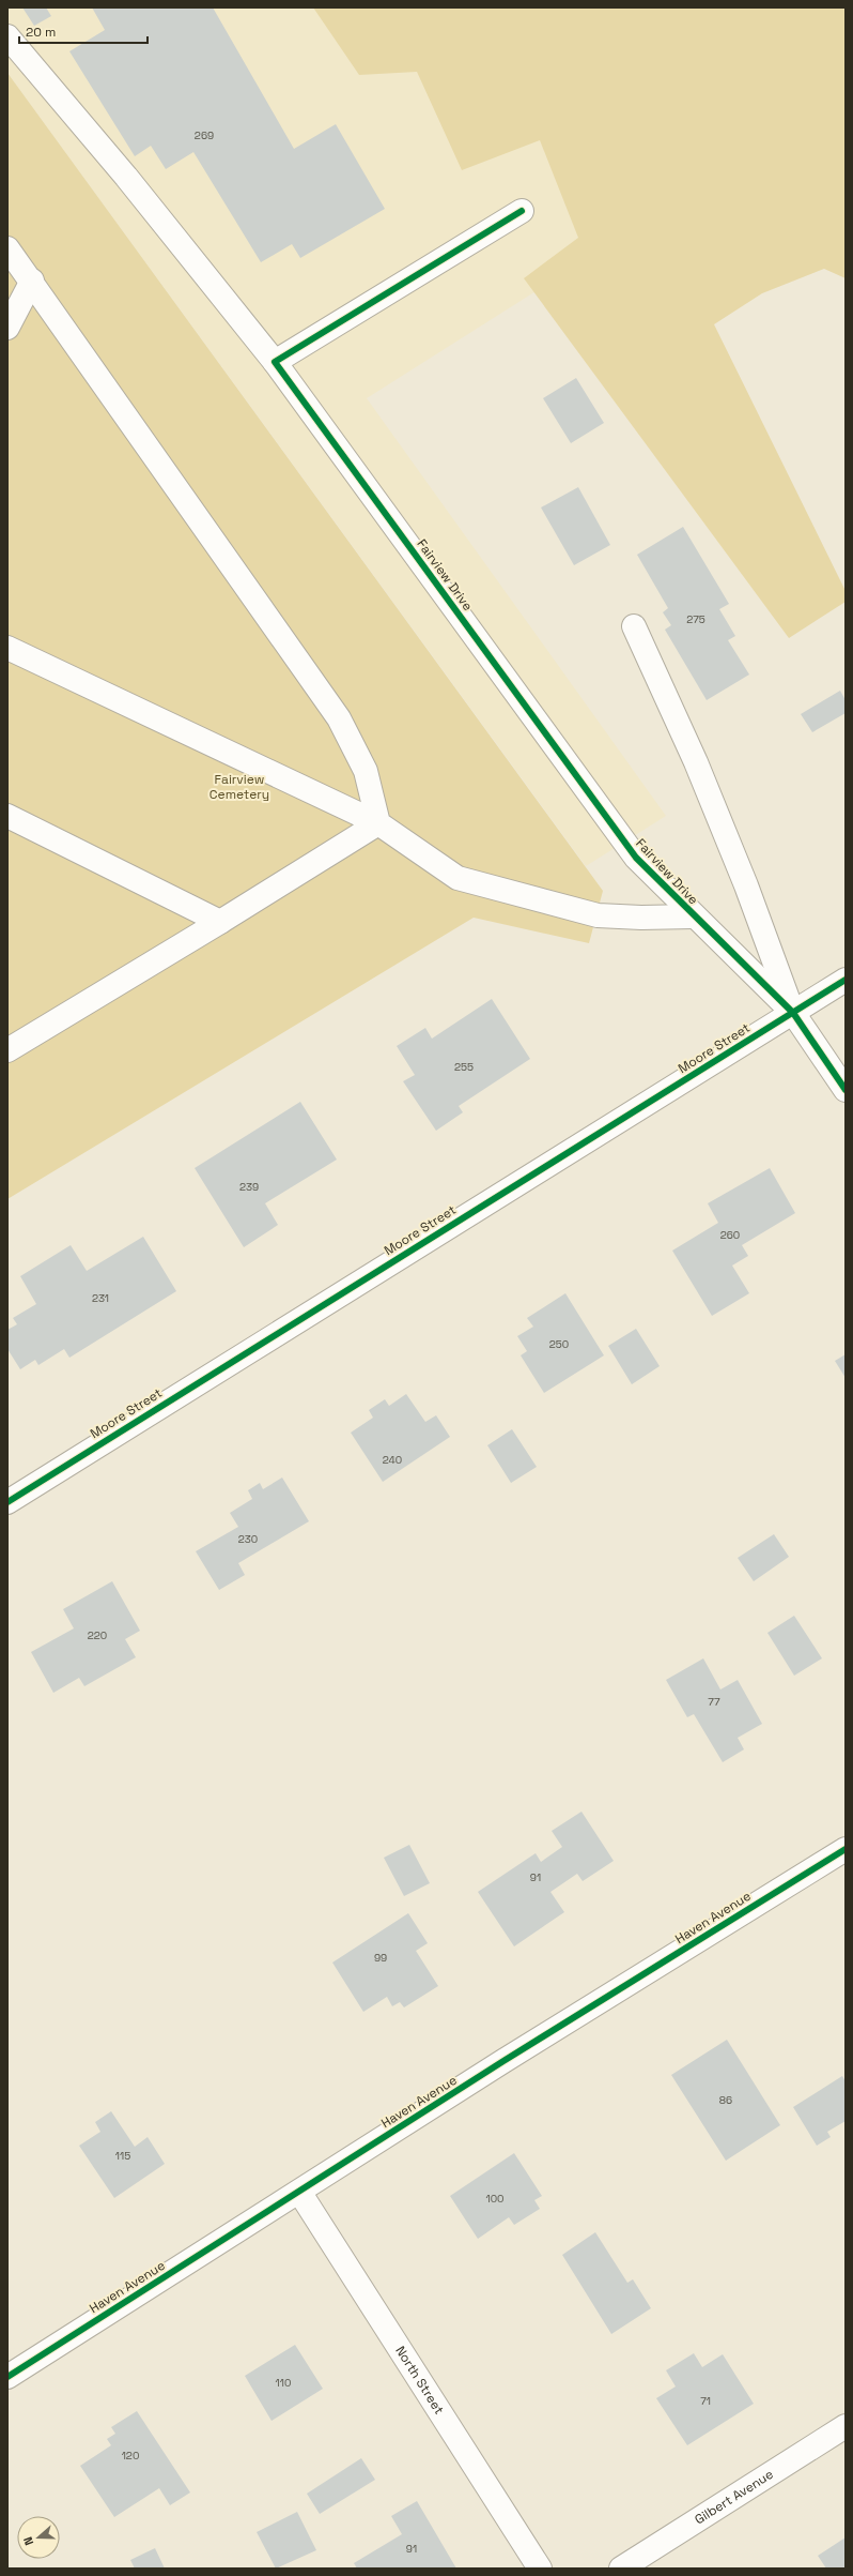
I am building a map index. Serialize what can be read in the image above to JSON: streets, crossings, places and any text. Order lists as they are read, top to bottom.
{
  "streets": {
    "street": [
      "Fairview Drive",
      "Moore Street",
      "Haven Avenue",
      "North Street",
      "Gilbert Avenue"
    ]
  },
  "crossings": [
    ["Fairview Drive", "Moore Street"],
    ["Haven Avenue", "North Street"]
  ],
  "parks": ["Fairview Cemetery"],
  "house_numbers": [
    "269",
    "275",
    "255",
    "239",
    "260",
    "231",
    "250",
    "240",
    "230",
    "220",
    "77",
    "91",
    "99",
    "86",
    "115",
    "100",
    "110",
    "71",
    "120",
    "91"
  ],
  "scale_bar": "20 m",
  "north": "left"
}
